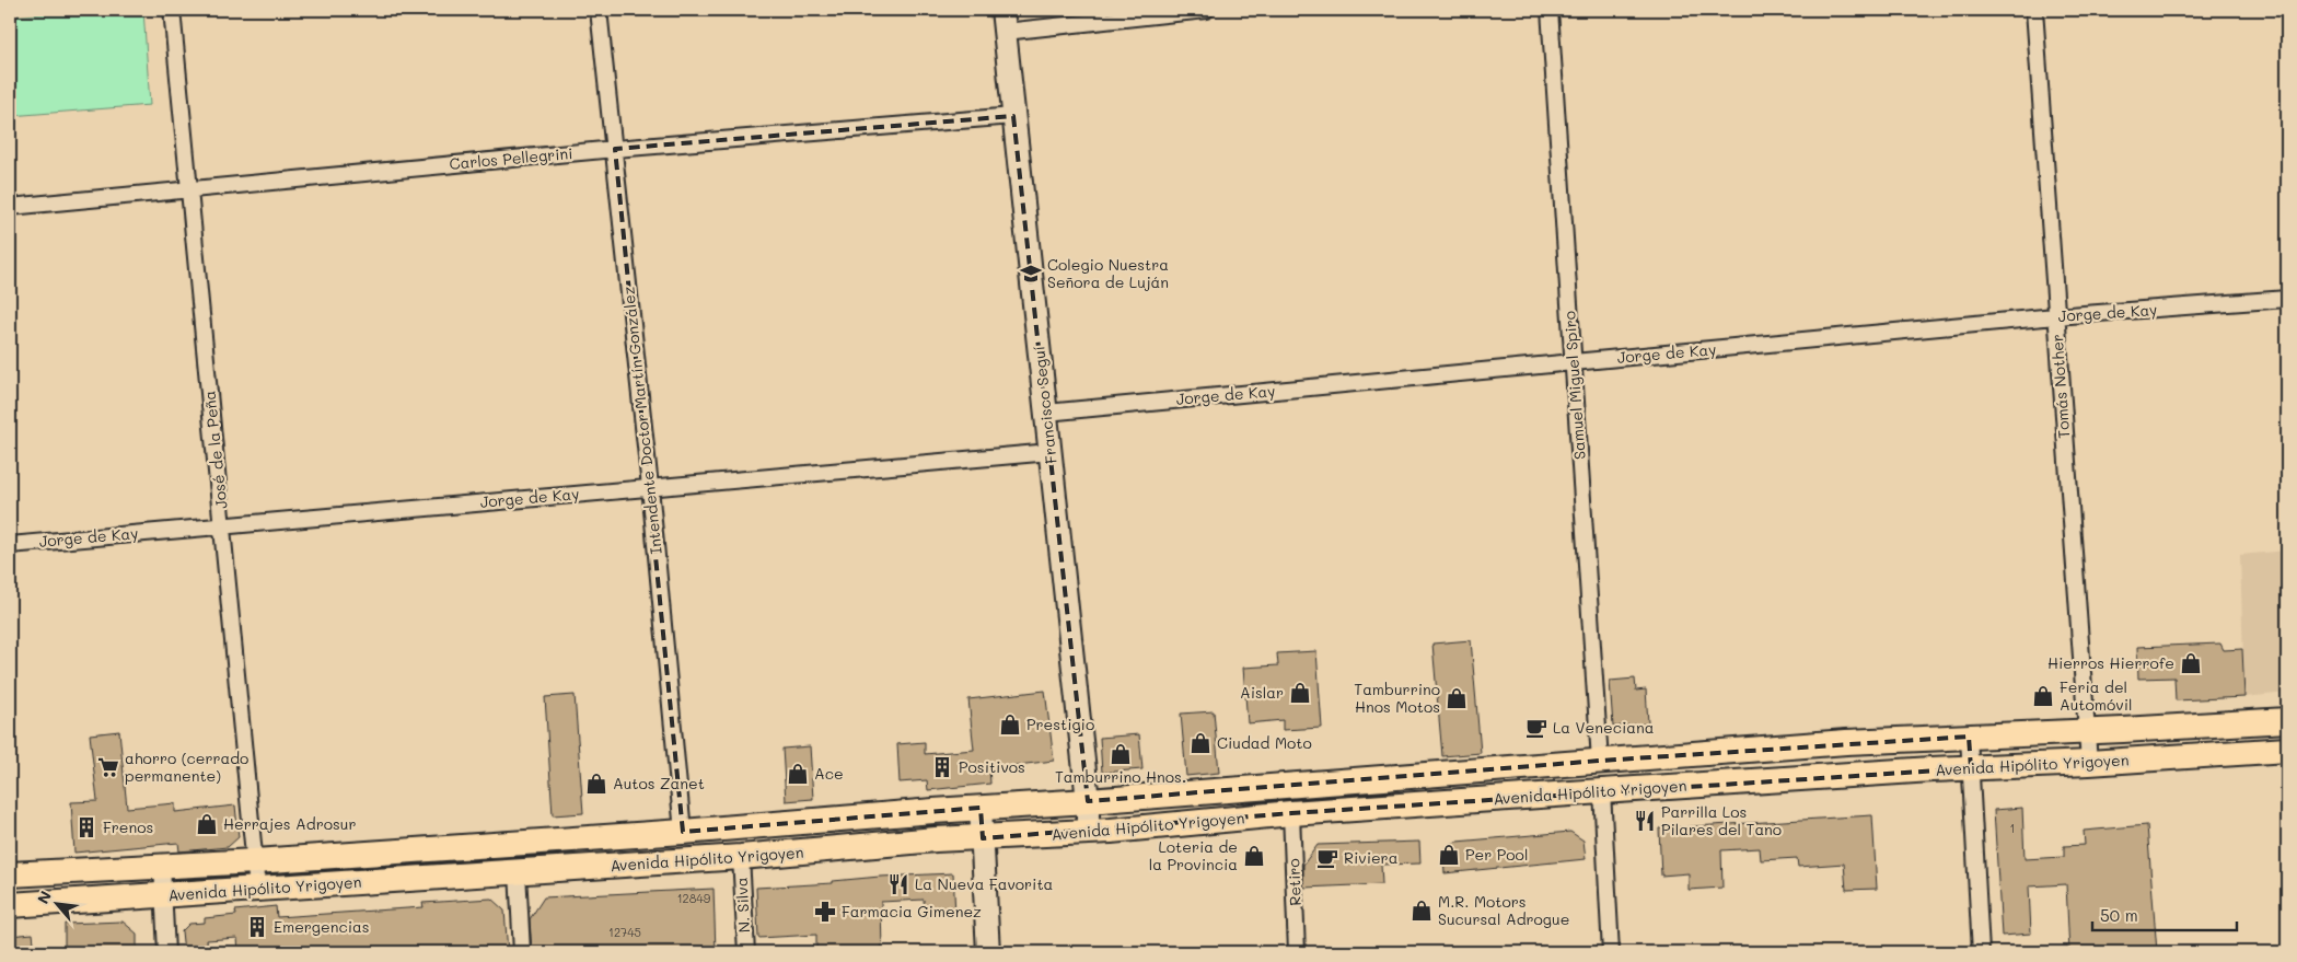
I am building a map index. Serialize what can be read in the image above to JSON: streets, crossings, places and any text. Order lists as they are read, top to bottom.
{
  "streets": {
    "main road": ["Avenida Hipólito Yrigoyen"],
    "street": [
      "Carlos Pellegrini",
      "Jorge de Kay",
      "Samuel Miguel Spiro",
      "Tomás Nother",
      "Francisco Seguí",
      "Intendente Doctor Martín González",
      "José de la Peña",
      "Retiro",
      "N. Silva"
    ]
  },
  "crossings": [
    ["Carlos Pellegrini", "Francisco Seguí"],
    ["Carlos Pellegrini", "Intendente Doctor Martín González"],
    ["Carlos Pellegrini", "José de la Peña"],
    ["Jorge de Kay", "Samuel Miguel Spiro"],
    ["Jorge de Kay", "Tomás Nother"],
    ["Jorge de Kay", "Francisco Seguí"],
    ["Jorge de Kay", "Intendente Doctor Martín González"],
    ["Jorge de Kay", "José de la Peña"],
    ["Samuel Miguel Spiro", "Avenida Hipólito Yrigoyen"],
    ["Tomás Nother", "Avenida Hipólito Yrigoyen"],
    ["Francisco Seguí", "Avenida Hipólito Yrigoyen"],
    ["Intendente Doctor Martín González", "Avenida Hipólito Yrigoyen"],
    ["José de la Peña", "Avenida Hipólito Yrigoyen"],
    ["Avenida Hipólito Yrigoyen", "Retiro"],
    ["Avenida Hipólito Yrigoyen", "N. Silva"]
  ],
  "places": {
    "school or university": ["Colegio Nuestra Señora de Luján"],
    "shop": [
      "Hierros Hierrofe",
      "Aislar",
      "Feria del Automóvil",
      "Tamburrino Hnos Motos",
      "Prestigio",
      "Ciudad Moto",
      "Tamburrino Hnos.",
      "Ace",
      "Autos Zanet",
      "Herrajes Adrosur",
      "Per Pool",
      "Loteria de la Provincia",
      "M.R. Motors Sucursal Adrogue"
    ],
    "cafe": ["La Veneciana", "Riviera"],
    "supermarket": ["ahorro (cerrado permanente)"],
    "building": ["Positivos", "Frenos", "Emergencias"],
    "restaurant": ["Parrilla Los Pilares del Tano", "La Nueva Favorita"],
    "pharmacy": ["Farmacia Gimenez"]
  },
  "house_numbers": ["1", "12849", "12745"],
  "scale_bar": "50 m",
  "north": "top left"
}
